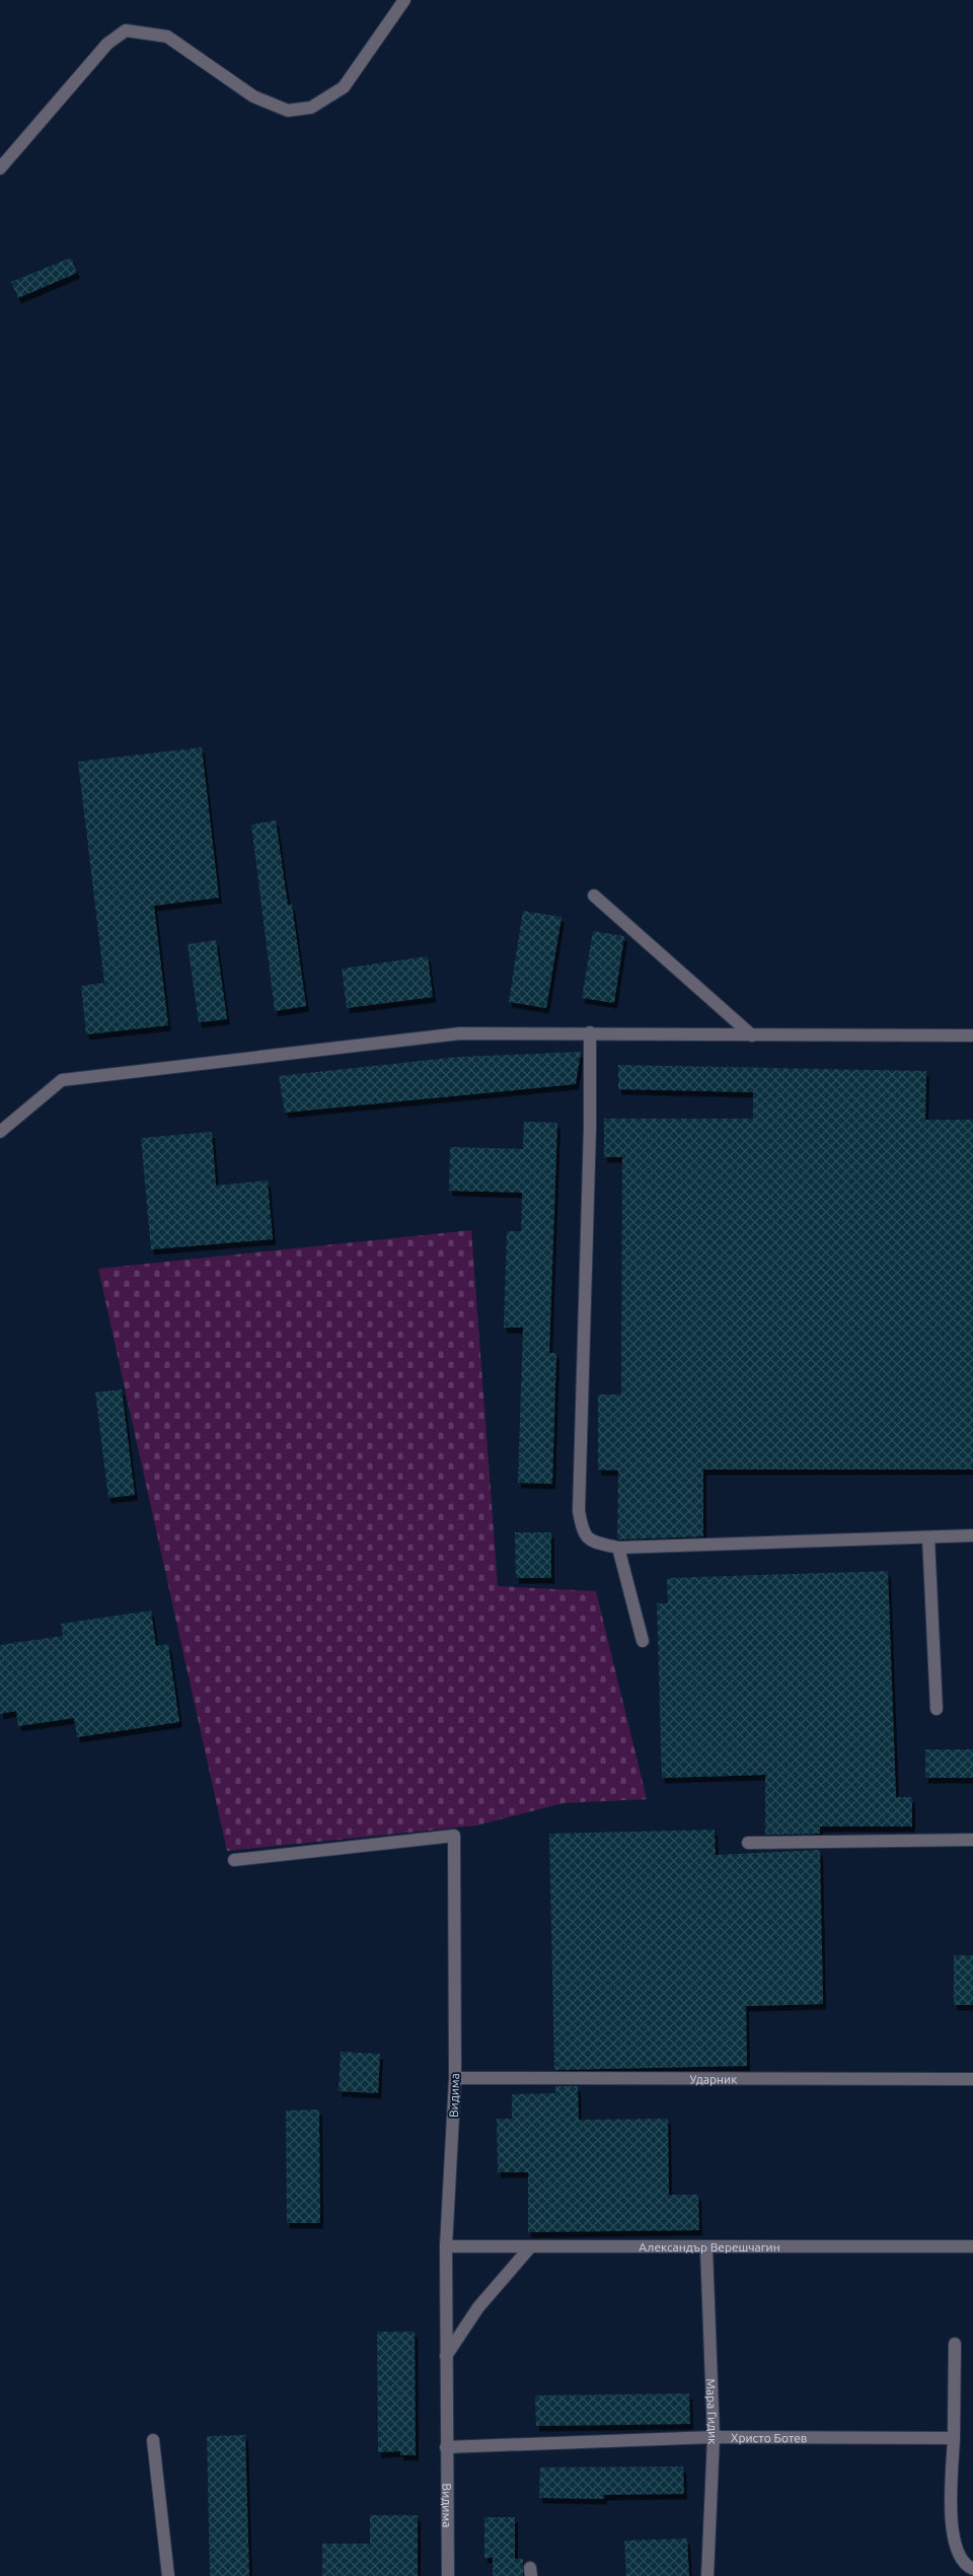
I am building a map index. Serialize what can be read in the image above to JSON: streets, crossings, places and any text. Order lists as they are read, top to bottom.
{
  "streets": {
    "street": [
      "Ударник",
      "Видима",
      "Александър Верешчагин",
      "Мара Гидик",
      "Христо Ботев"
    ]
  },
  "crossings": [
    ["Ударник", "Видима"],
    ["Видима", "Александър Верешчагин"],
    ["Видима", "Христо Ботев"],
    ["Александър Верешчагин", "Мара Гидик"],
    ["Мара Гидик", "Христо Ботев"]
  ]
}
